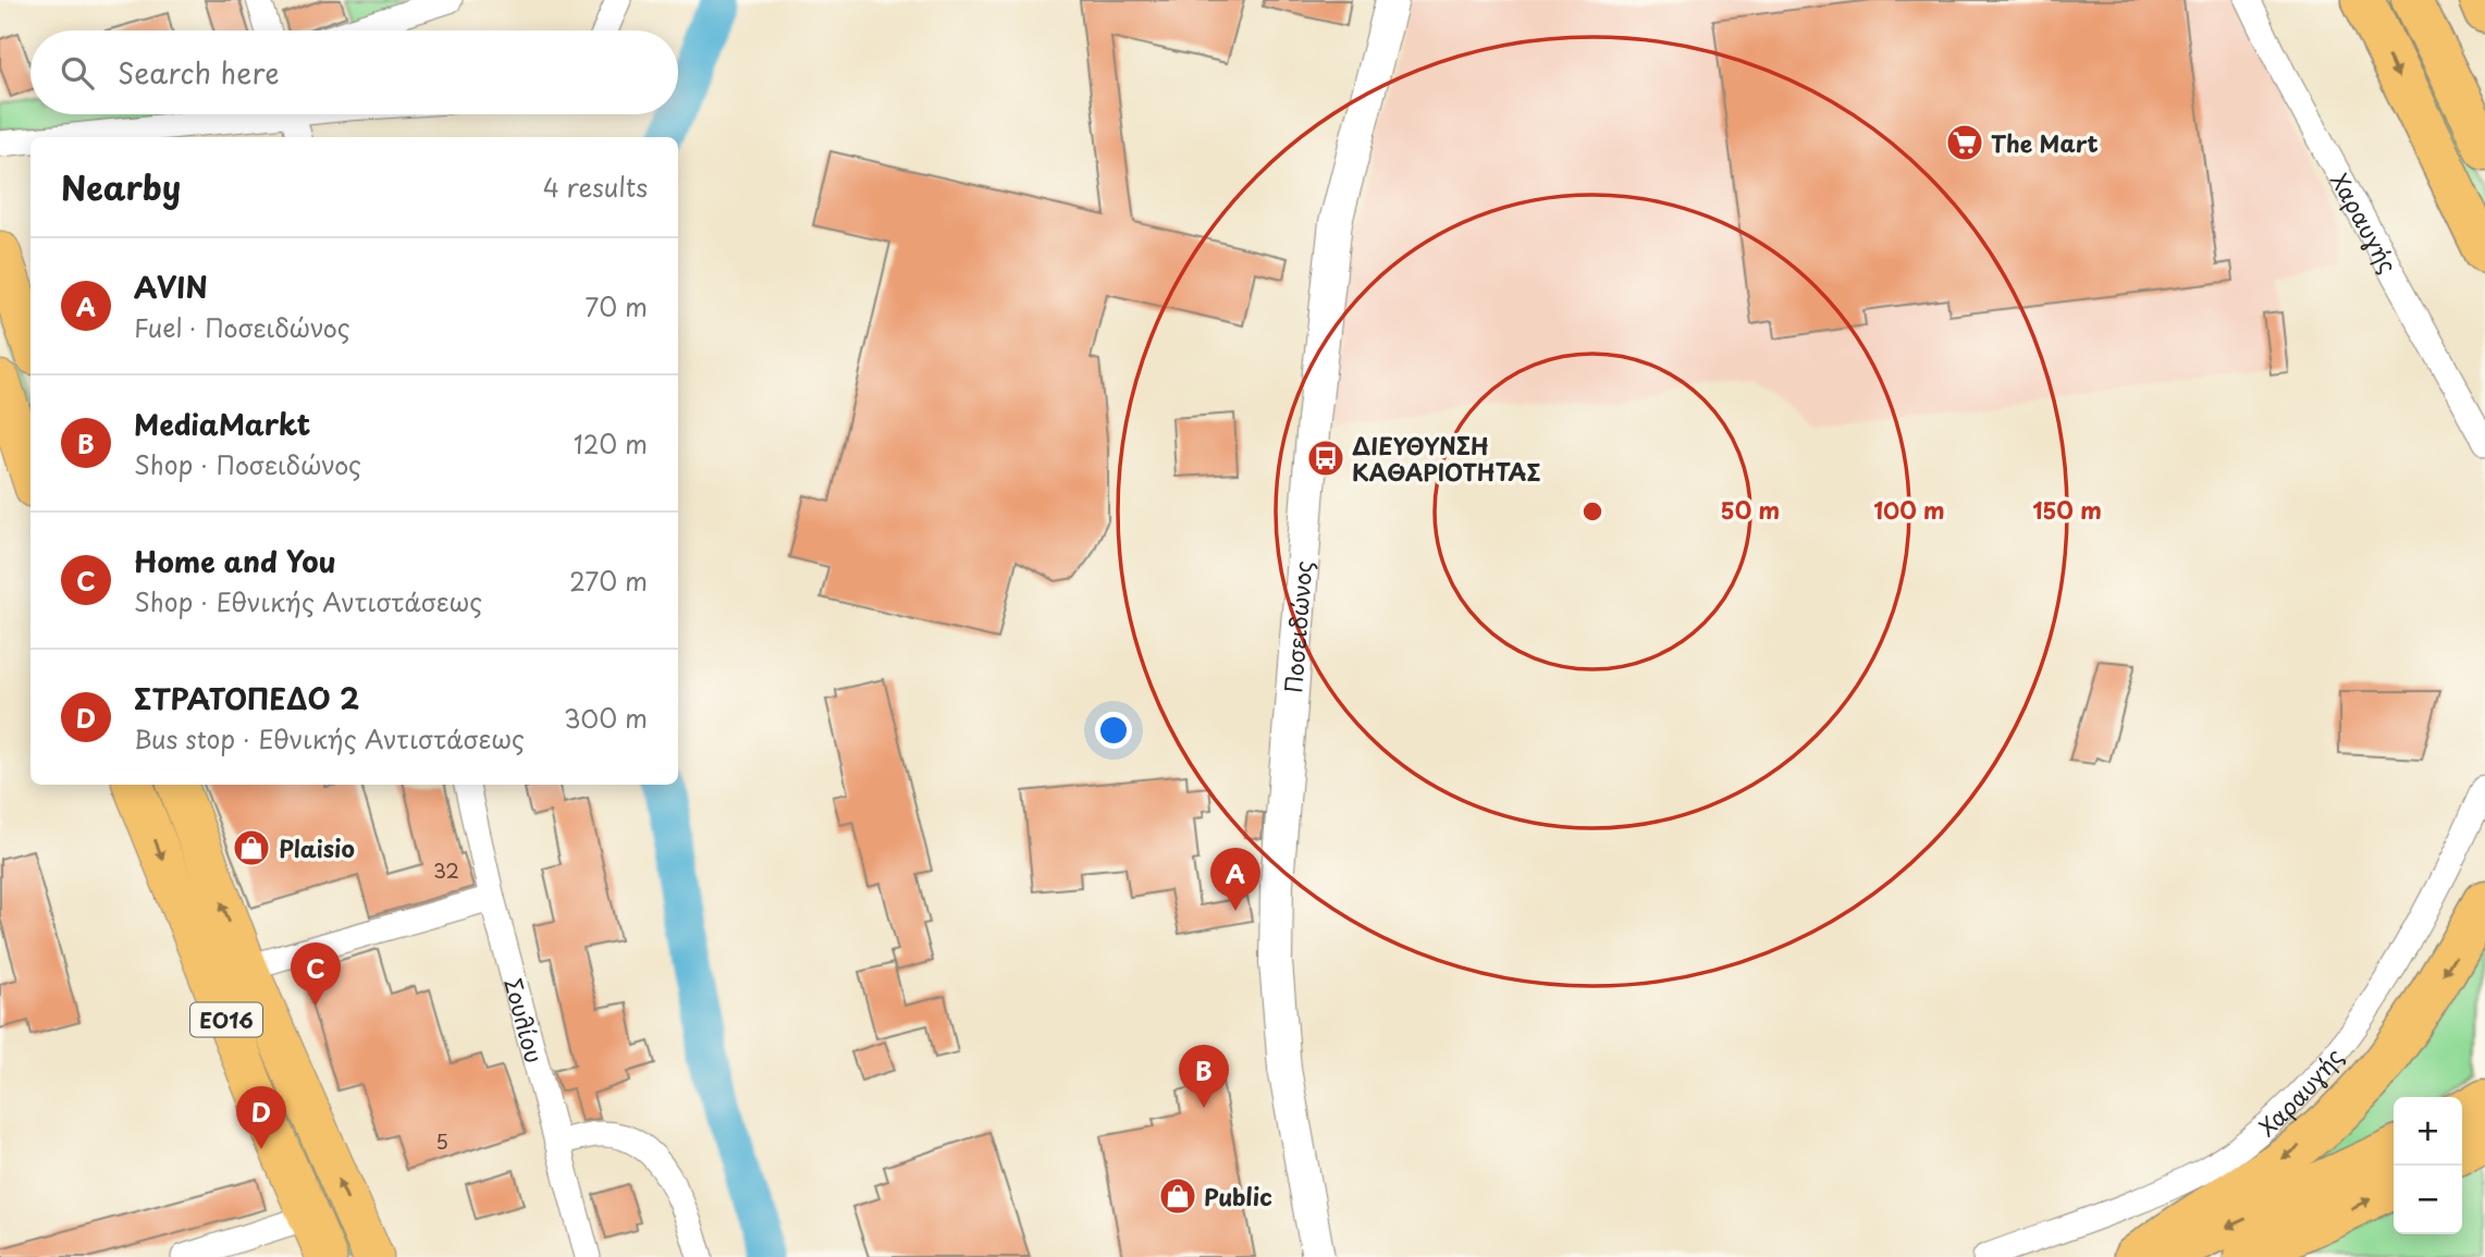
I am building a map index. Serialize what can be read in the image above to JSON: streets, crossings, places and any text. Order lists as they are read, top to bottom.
{
  "streets": {
    "main road": ["ΕΟ16"],
    "street": ["Χαραυγής", "Ποσειδώνος", "Σουλίου"]
  },
  "places": {
    "supermarket": ["The Mart"],
    "bus stop": ["ΔΙΕΥΘΥΝΣΗ ΚΑΘΑΡΙΟΤΗΤΑΣ"],
    "shop": ["Plaisio", "Public"]
  },
  "house_numbers": ["32", "5"],
  "page": {
    "search": "Search here",
    "heading": ["Nearby", "4 results"],
    "list": [
      {
        "mark": "A",
        "name": "AVIN",
        "note": "Fuel · Ποσειδώνος",
        "value": "70 m"
      },
      {
        "mark": "B",
        "name": "MediaMarkt",
        "note": "Shop · Ποσειδώνος",
        "value": "120 m"
      },
      {
        "mark": "C",
        "name": "Home and You",
        "note": "Shop · Εθνικής Αντιστάσεως",
        "value": "270 m"
      },
      {
        "mark": "D",
        "name": "ΣΤΡΑΤΟΠΕΔΟ 2",
        "note": "Bus stop · Εθνικής Αντιστάσεως",
        "value": "300 m"
      }
    ],
    "pins": [
      "A",
      "C",
      "B",
      "D"
    ],
    "map_buttons": ["+", "−"]
  },
  "rings": ["50 m", "100 m", "150 m"]
}
